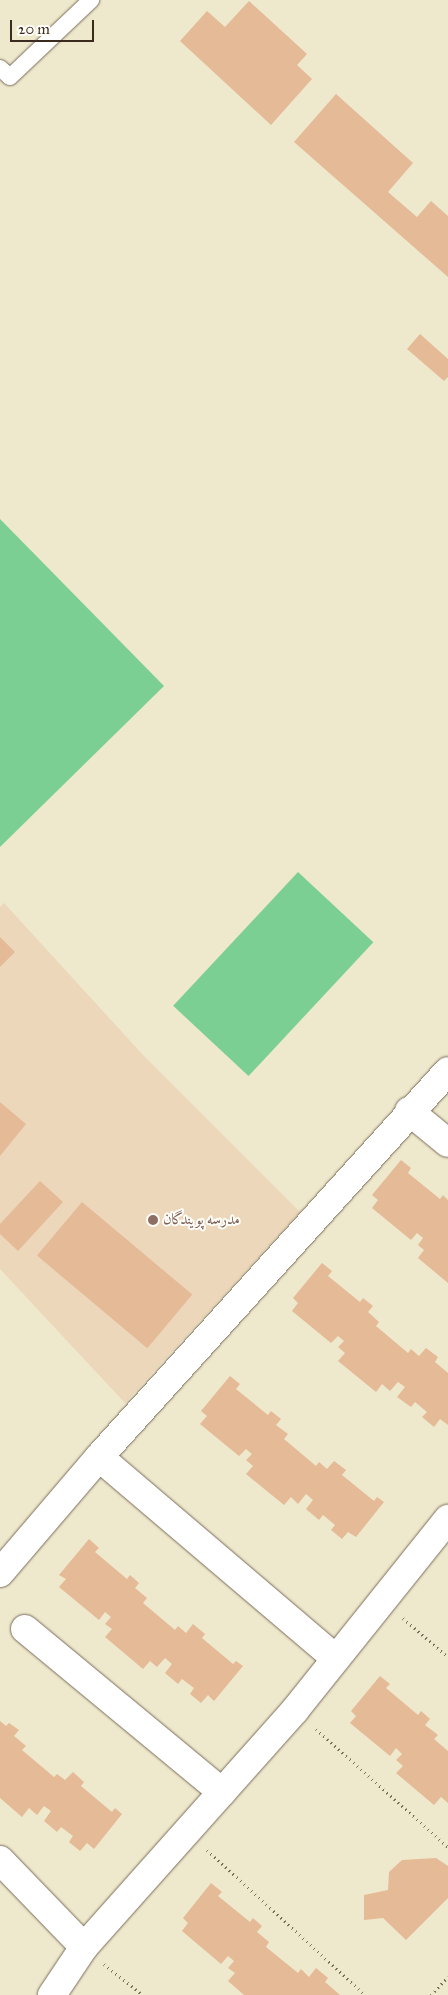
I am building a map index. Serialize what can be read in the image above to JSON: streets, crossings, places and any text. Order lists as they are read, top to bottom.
{
  "places": ["مدرسه پویندگان"],
  "scale_bar": "20 m"
}
